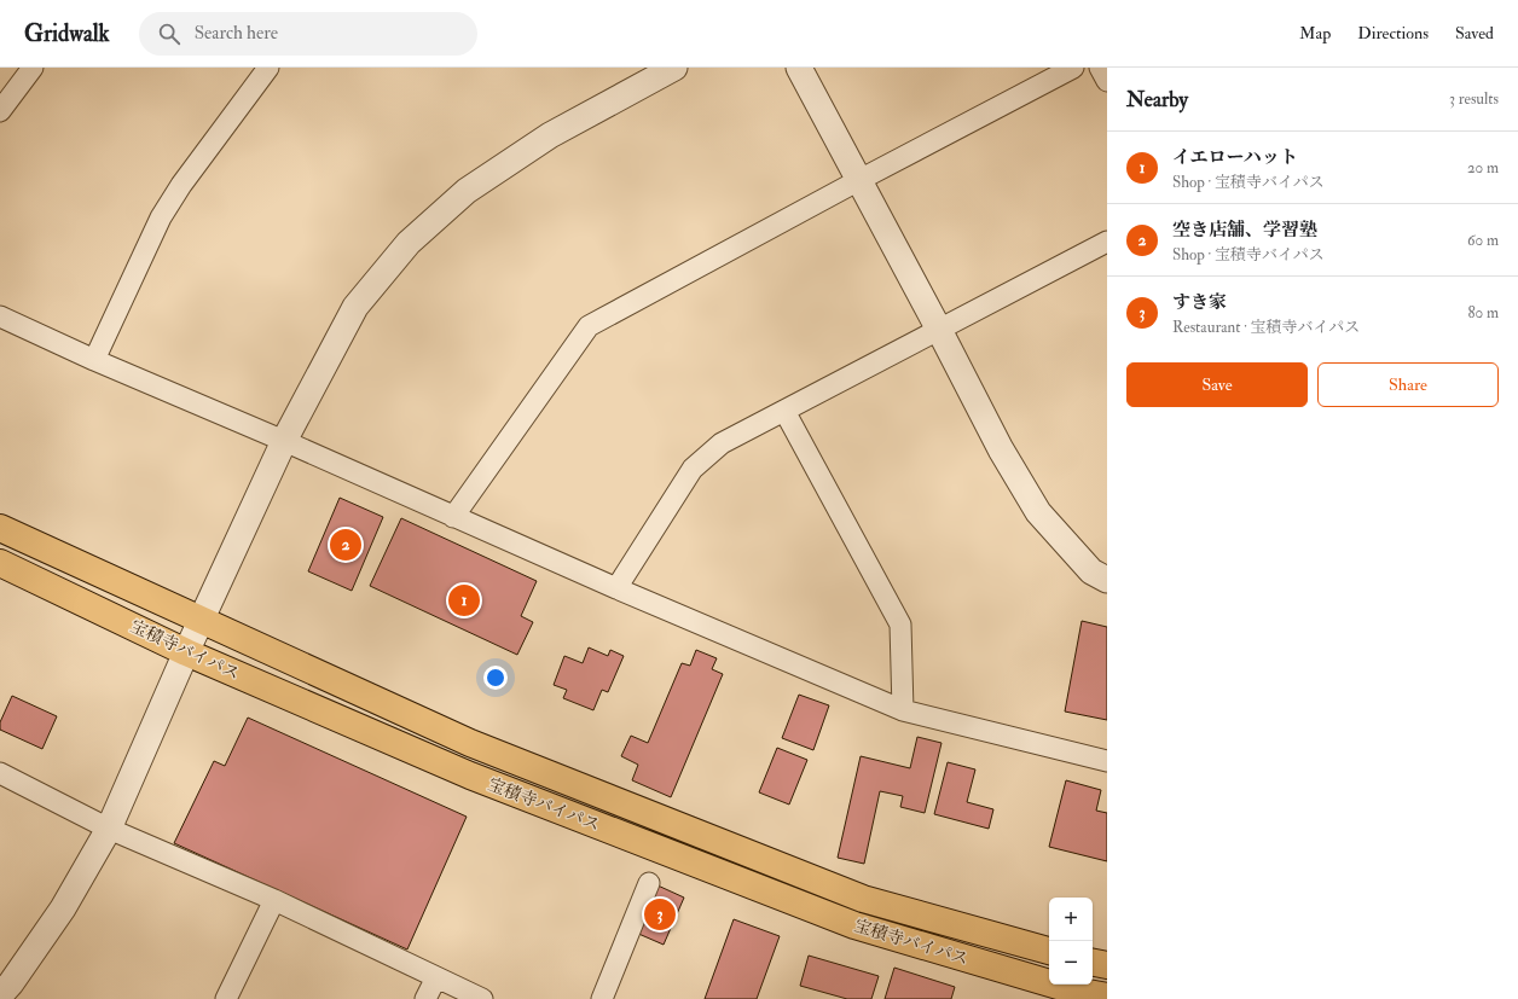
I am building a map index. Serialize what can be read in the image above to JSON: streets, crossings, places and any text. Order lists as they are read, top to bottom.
{
  "streets": {
    "main road": ["宝積寺バイパス"]
  },
  "page": {
    "header": "Gridwalk",
    "search": "Search here",
    "nav": ["Map", "Directions", "Saved"],
    "heading": ["Nearby", "3 results"],
    "list": [
      {
        "mark": "1",
        "name": "イエローハット",
        "note": "Shop · 宝積寺バイパス",
        "value": "20 m"
      },
      {
        "mark": "2",
        "name": "空き店舗、学習塾",
        "note": "Shop · 宝積寺バイパス",
        "value": "60 m"
      },
      {
        "mark": "3",
        "name": "すき家",
        "note": "Restaurant · 宝積寺バイパス",
        "value": "80 m"
      }
    ],
    "buttons": ["Save", "Share"],
    "pins": ["2", "1", "3"],
    "map_buttons": ["+", "−"]
  }
}
